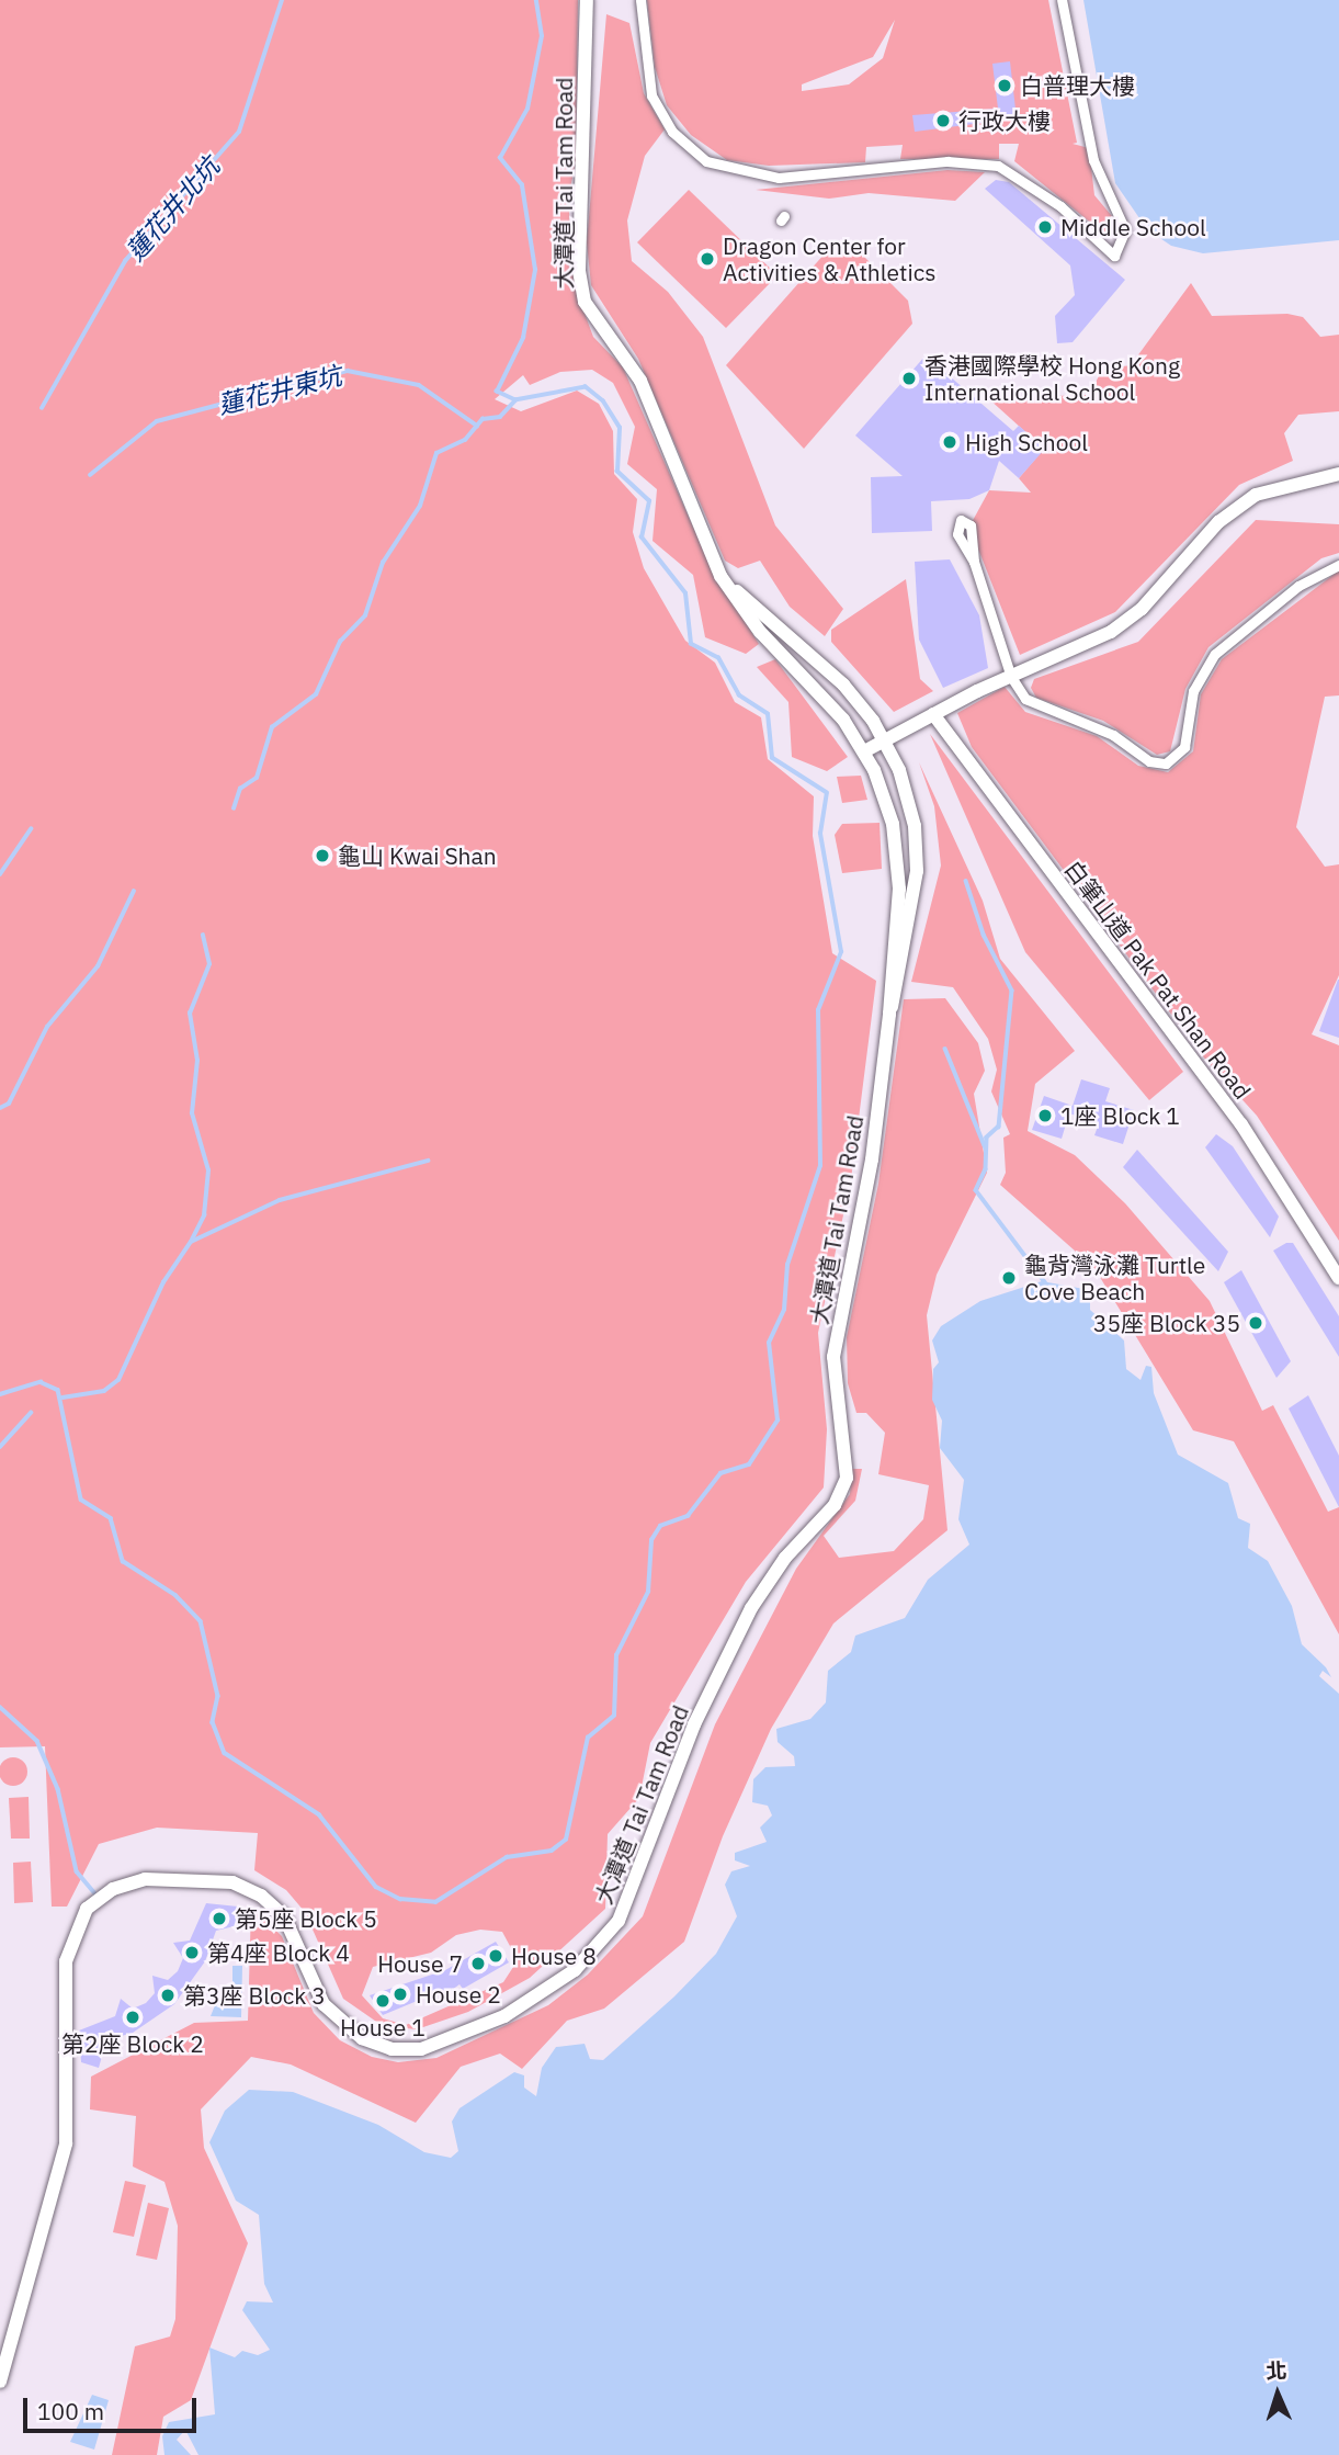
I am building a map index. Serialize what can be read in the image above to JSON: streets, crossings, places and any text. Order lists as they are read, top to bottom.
{
  "streets": {
    "main road": ["大潭道 Tai Tam Road", "白筆山道 Pak Pat Shan Road"]
  },
  "water": ["蓮花井北坑", "蓮花井東坑"],
  "places": [
    "白普理大樓",
    "行政大樓",
    "Middle School",
    "Dragon Center for Activities & Athletics",
    "香港國際學校 Hong Kong International School",
    "High School",
    "龜山 Kwai Shan",
    "1座 Block 1",
    "龜背灣泳灘 Turtle Cove Beach",
    "35座 Block 35",
    "第5座 Block 5",
    "第4座 Block 4",
    "House 8",
    "House 7",
    "House 2",
    "第3座 Block 3",
    "House 1",
    "第2座 Block 2"
  ],
  "scale_bar": "100 m",
  "north": "top"
}
